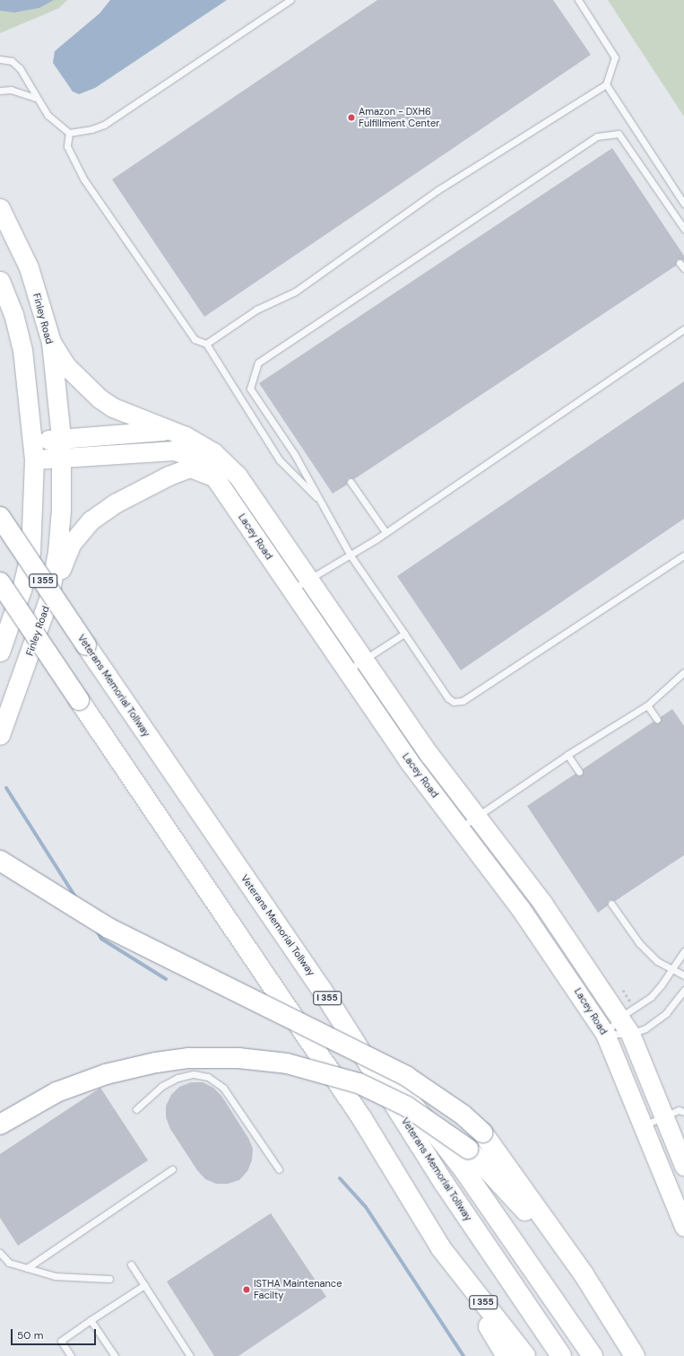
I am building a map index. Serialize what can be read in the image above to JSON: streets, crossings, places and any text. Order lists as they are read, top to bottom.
{
  "streets": {
    "highway": ["I 355", "Veterans Memorial Tollway"],
    "main road": ["Finley Road", "Lacey Road"]
  },
  "crossings": [
    ["Finley Road", "Lacey Road"]
  ],
  "places": ["Amazon - DXH6 Fulfillment Center", "ISTHA Maintenance Facilty"],
  "scale_bar": "50 m"
}
